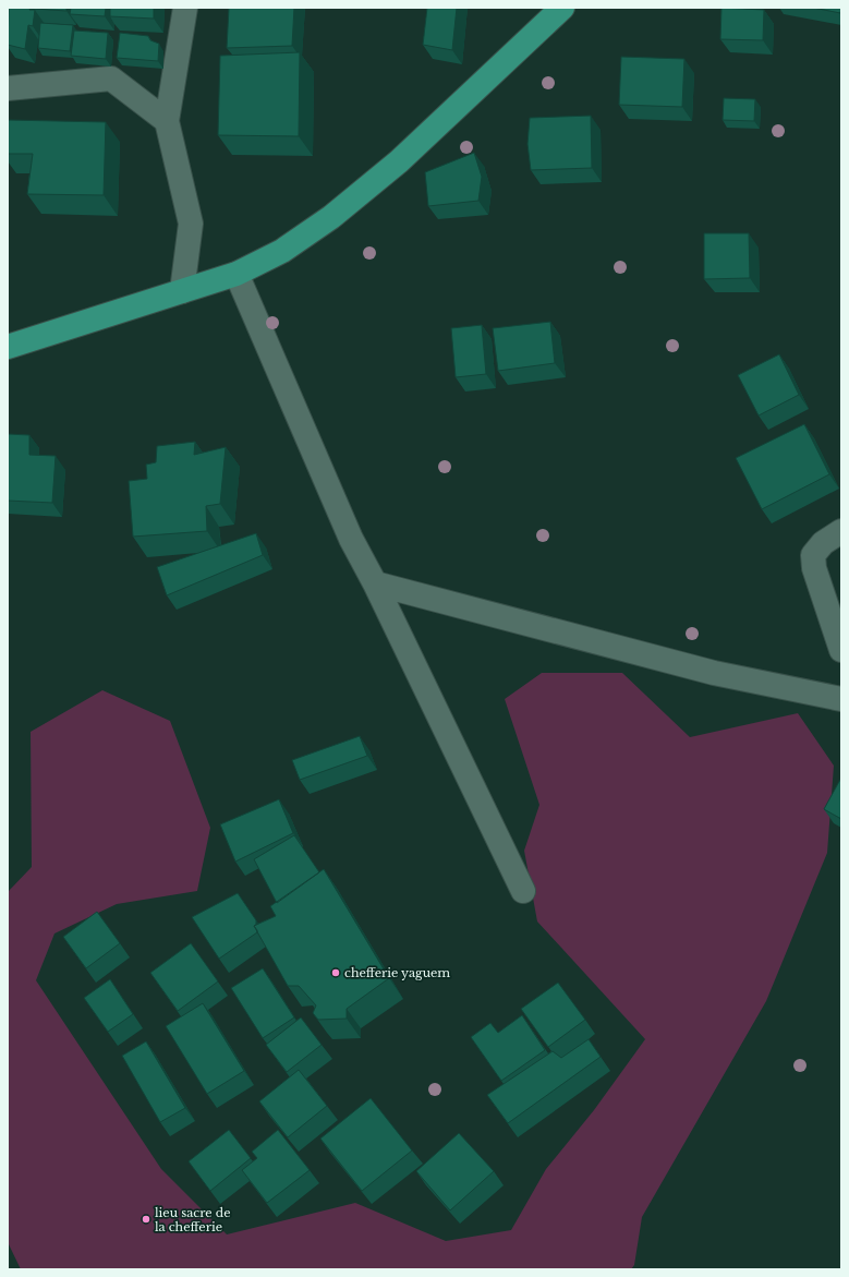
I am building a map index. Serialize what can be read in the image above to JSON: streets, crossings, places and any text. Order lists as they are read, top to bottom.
{
  "places": ["chefferie yaguem", "lieu sacre de la chefferie"]
}
